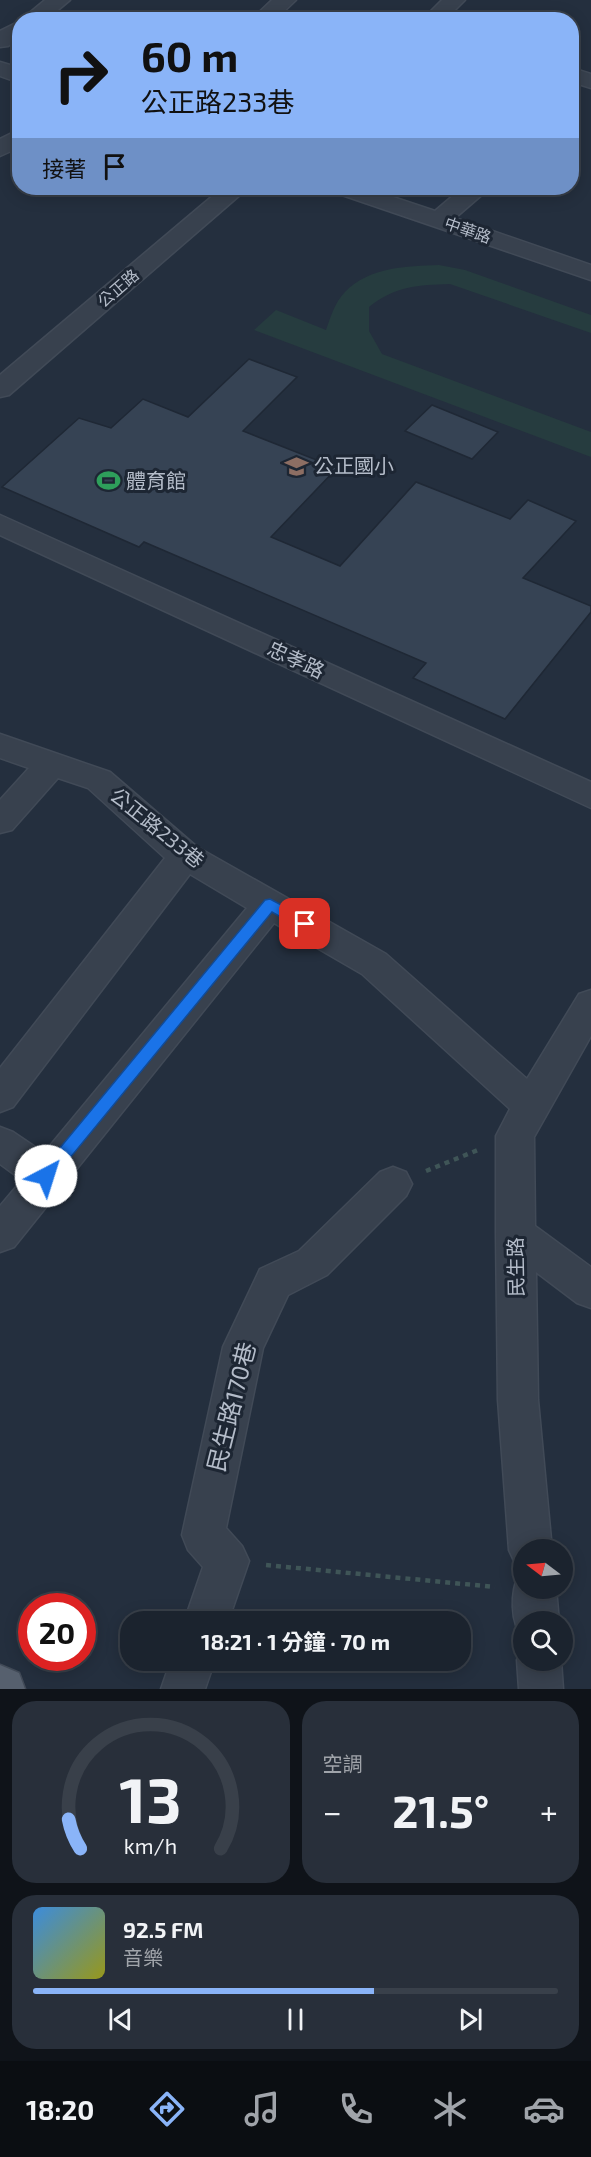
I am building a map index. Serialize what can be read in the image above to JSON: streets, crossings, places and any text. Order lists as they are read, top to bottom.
{
  "streets": {
    "street": [
      "中華路",
      "公正路",
      "忠孝路",
      "公正路233巷",
      "民生路",
      "民生路170巷"
    ]
  },
  "crossings": [
    ["公正路233巷", "民生路"]
  ],
  "places": {
    "school or university": ["公正國小"],
    "sports": ["體育館"]
  },
  "north": "left",
  "page": {
    "turn": ["60 m", "公正路233巷"],
    "then": "接著",
    "limit": "20",
    "trip": "18:21 · 1 分鐘 · 70 m",
    "tile": "空調",
    "heat": ["−", "21.5°", "+"],
    "song": ["92.5 FM", "音樂"],
    "tabs": "18:20",
    "gauge": ["13", "km/h"]
  }
}
